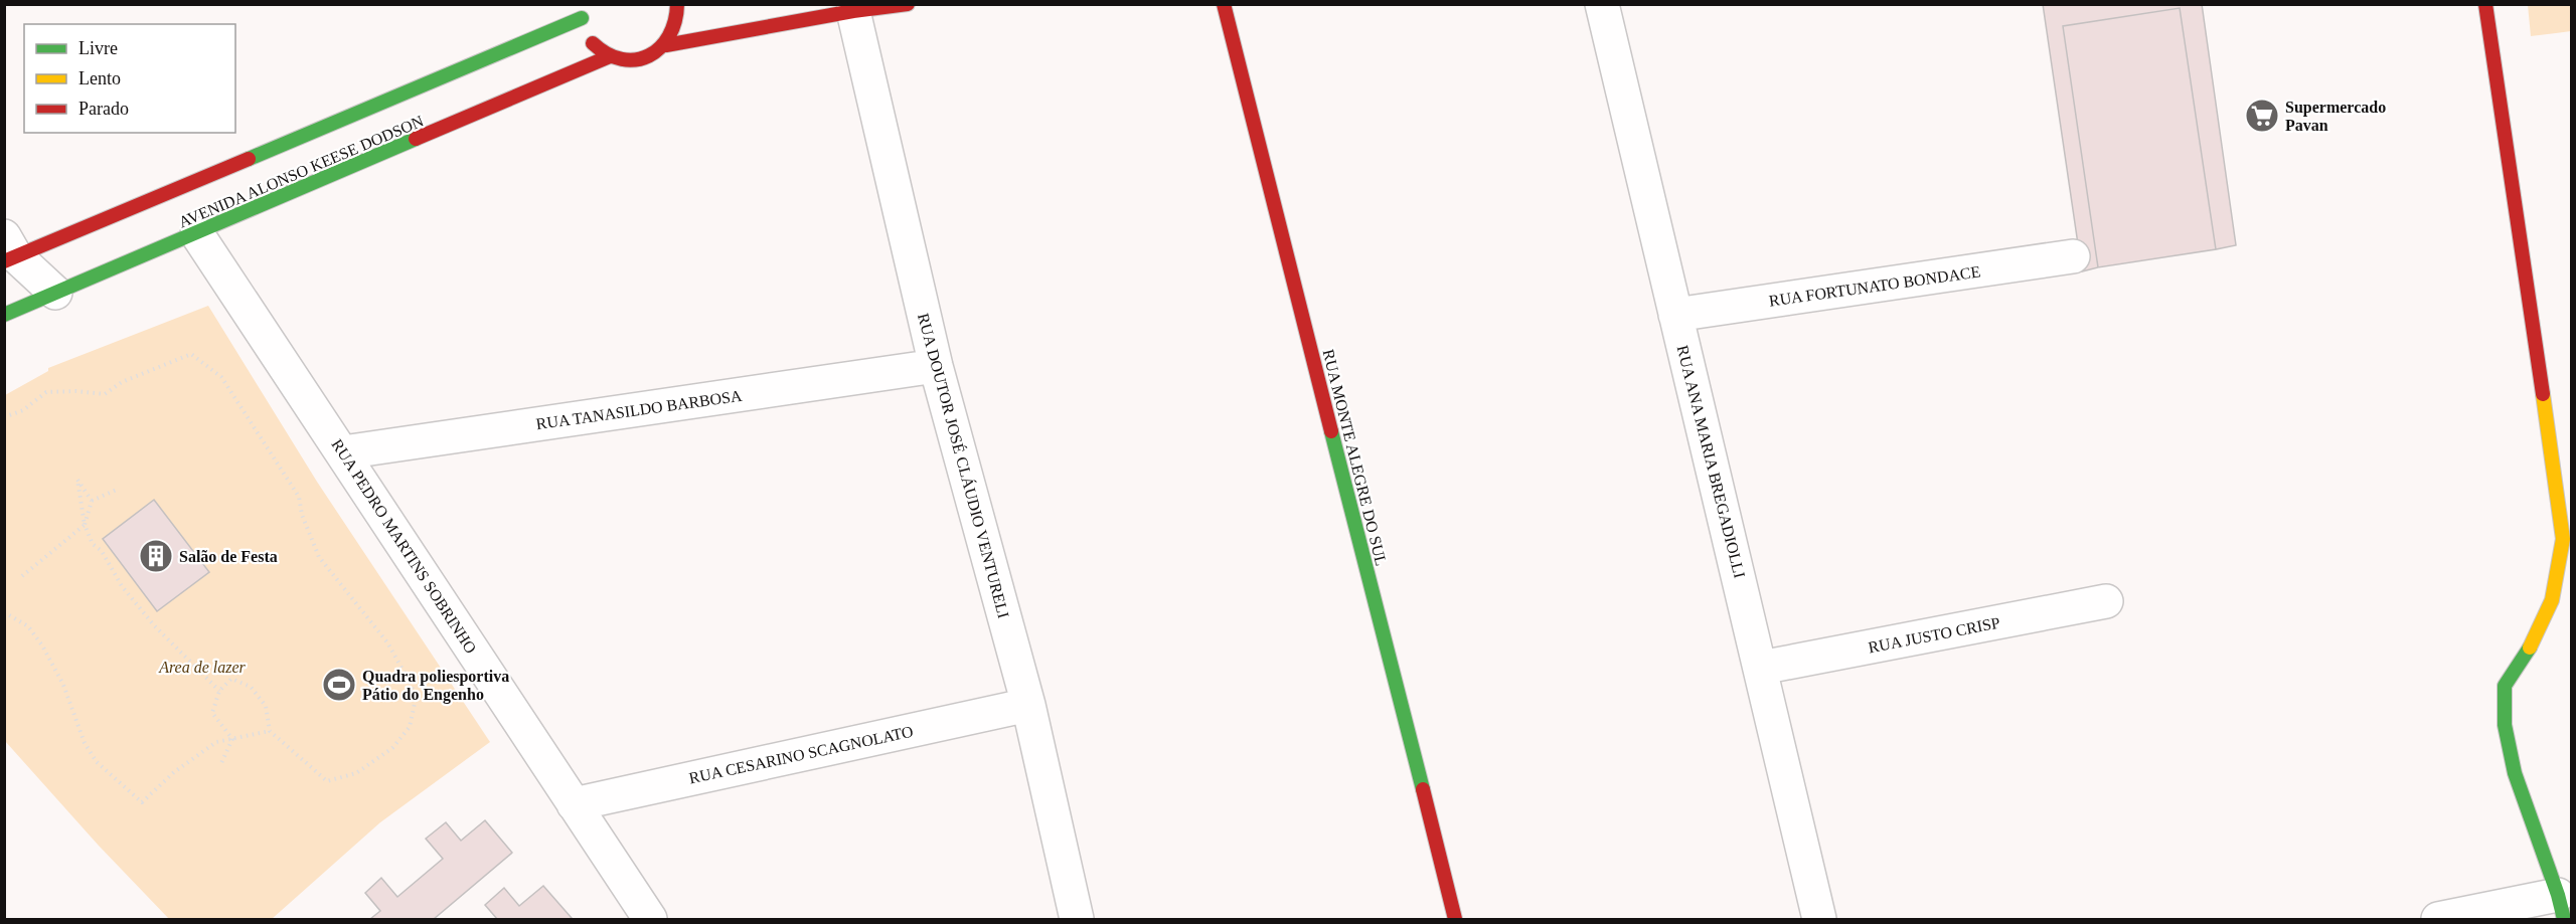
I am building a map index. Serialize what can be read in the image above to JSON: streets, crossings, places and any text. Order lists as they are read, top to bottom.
{
  "streets": {
    "street": [
      "AVENIDA ALONSO KEESE DODSON",
      "RUA FORTUNATO BONDACE",
      "RUA TANASILDO BARBOSA",
      "RUA MONTE ALEGRE DO SUL",
      "RUA ANA MARIA BREGADIOLLI",
      "RUA DOUTOR JOSÉ CLÁUDIO VENTURELI",
      "RUA PEDRO MARTINS SOBRINHO",
      "RUA JUSTO CRISP",
      "RUA CESARINO SCAGNOLATO"
    ]
  },
  "crossings": [
    ["AVENIDA ALONSO KEESE DODSON", "RUA PEDRO MARTINS SOBRINHO"],
    ["RUA FORTUNATO BONDACE", "RUA ANA MARIA BREGADIOLLI"],
    ["RUA TANASILDO BARBOSA", "RUA DOUTOR JOSÉ CLÁUDIO VENTURELI"],
    ["RUA TANASILDO BARBOSA", "RUA PEDRO MARTINS SOBRINHO"],
    ["RUA ANA MARIA BREGADIOLLI", "RUA JUSTO CRISP"],
    ["RUA DOUTOR JOSÉ CLÁUDIO VENTURELI", "RUA CESARINO SCAGNOLATO"],
    ["RUA PEDRO MARTINS SOBRINHO", "RUA CESARINO SCAGNOLATO"]
  ],
  "parks": ["Area de lazer"],
  "places": {
    "supermarket": ["Supermercado Pavan"],
    "building": ["Salão de Festa"],
    "sports": ["Quadra poliesportiva Pátio do Engenho"]
  },
  "legend": ["Livre", "Lento", "Parado"]
}
